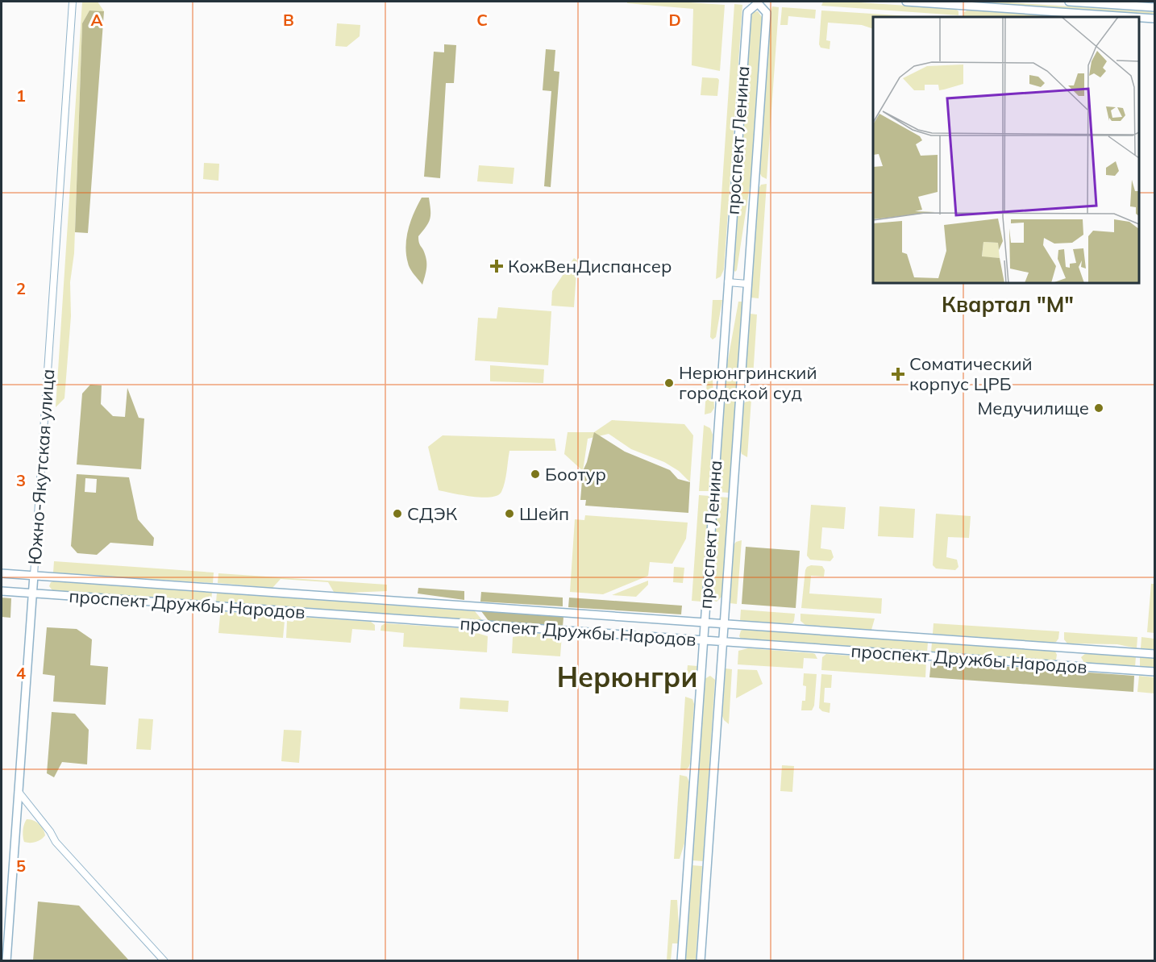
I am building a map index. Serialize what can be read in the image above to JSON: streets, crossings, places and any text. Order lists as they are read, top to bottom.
{
  "streets": {
    "street": ["проспект Ленина", "Южно-Якутская улица", "проспект Дружбы Народов"]
  },
  "crossings": [
    ["проспект Ленина", "проспект Дружбы Народов"],
    ["Южно-Якутская улица", "проспект Дружбы Народов"]
  ],
  "districts": ["Квартал \"М\"", "Нерюнгри"],
  "places": {
    "health": ["КожВенДиспансер", "Соматический корпус ЦРБ"],
    "other": [
      "Нерюнгринский городской суд",
      "Медучилище",
      "Боотур",
      "СДЭК",
      "Шейп"
    ]
  },
  "grid": {
    "columns": [
      "A",
      "B",
      "C",
      "D"
    ],
    "rows": [
      "1",
      "2",
      "3",
      "4",
      "5"
    ]
  }
}
